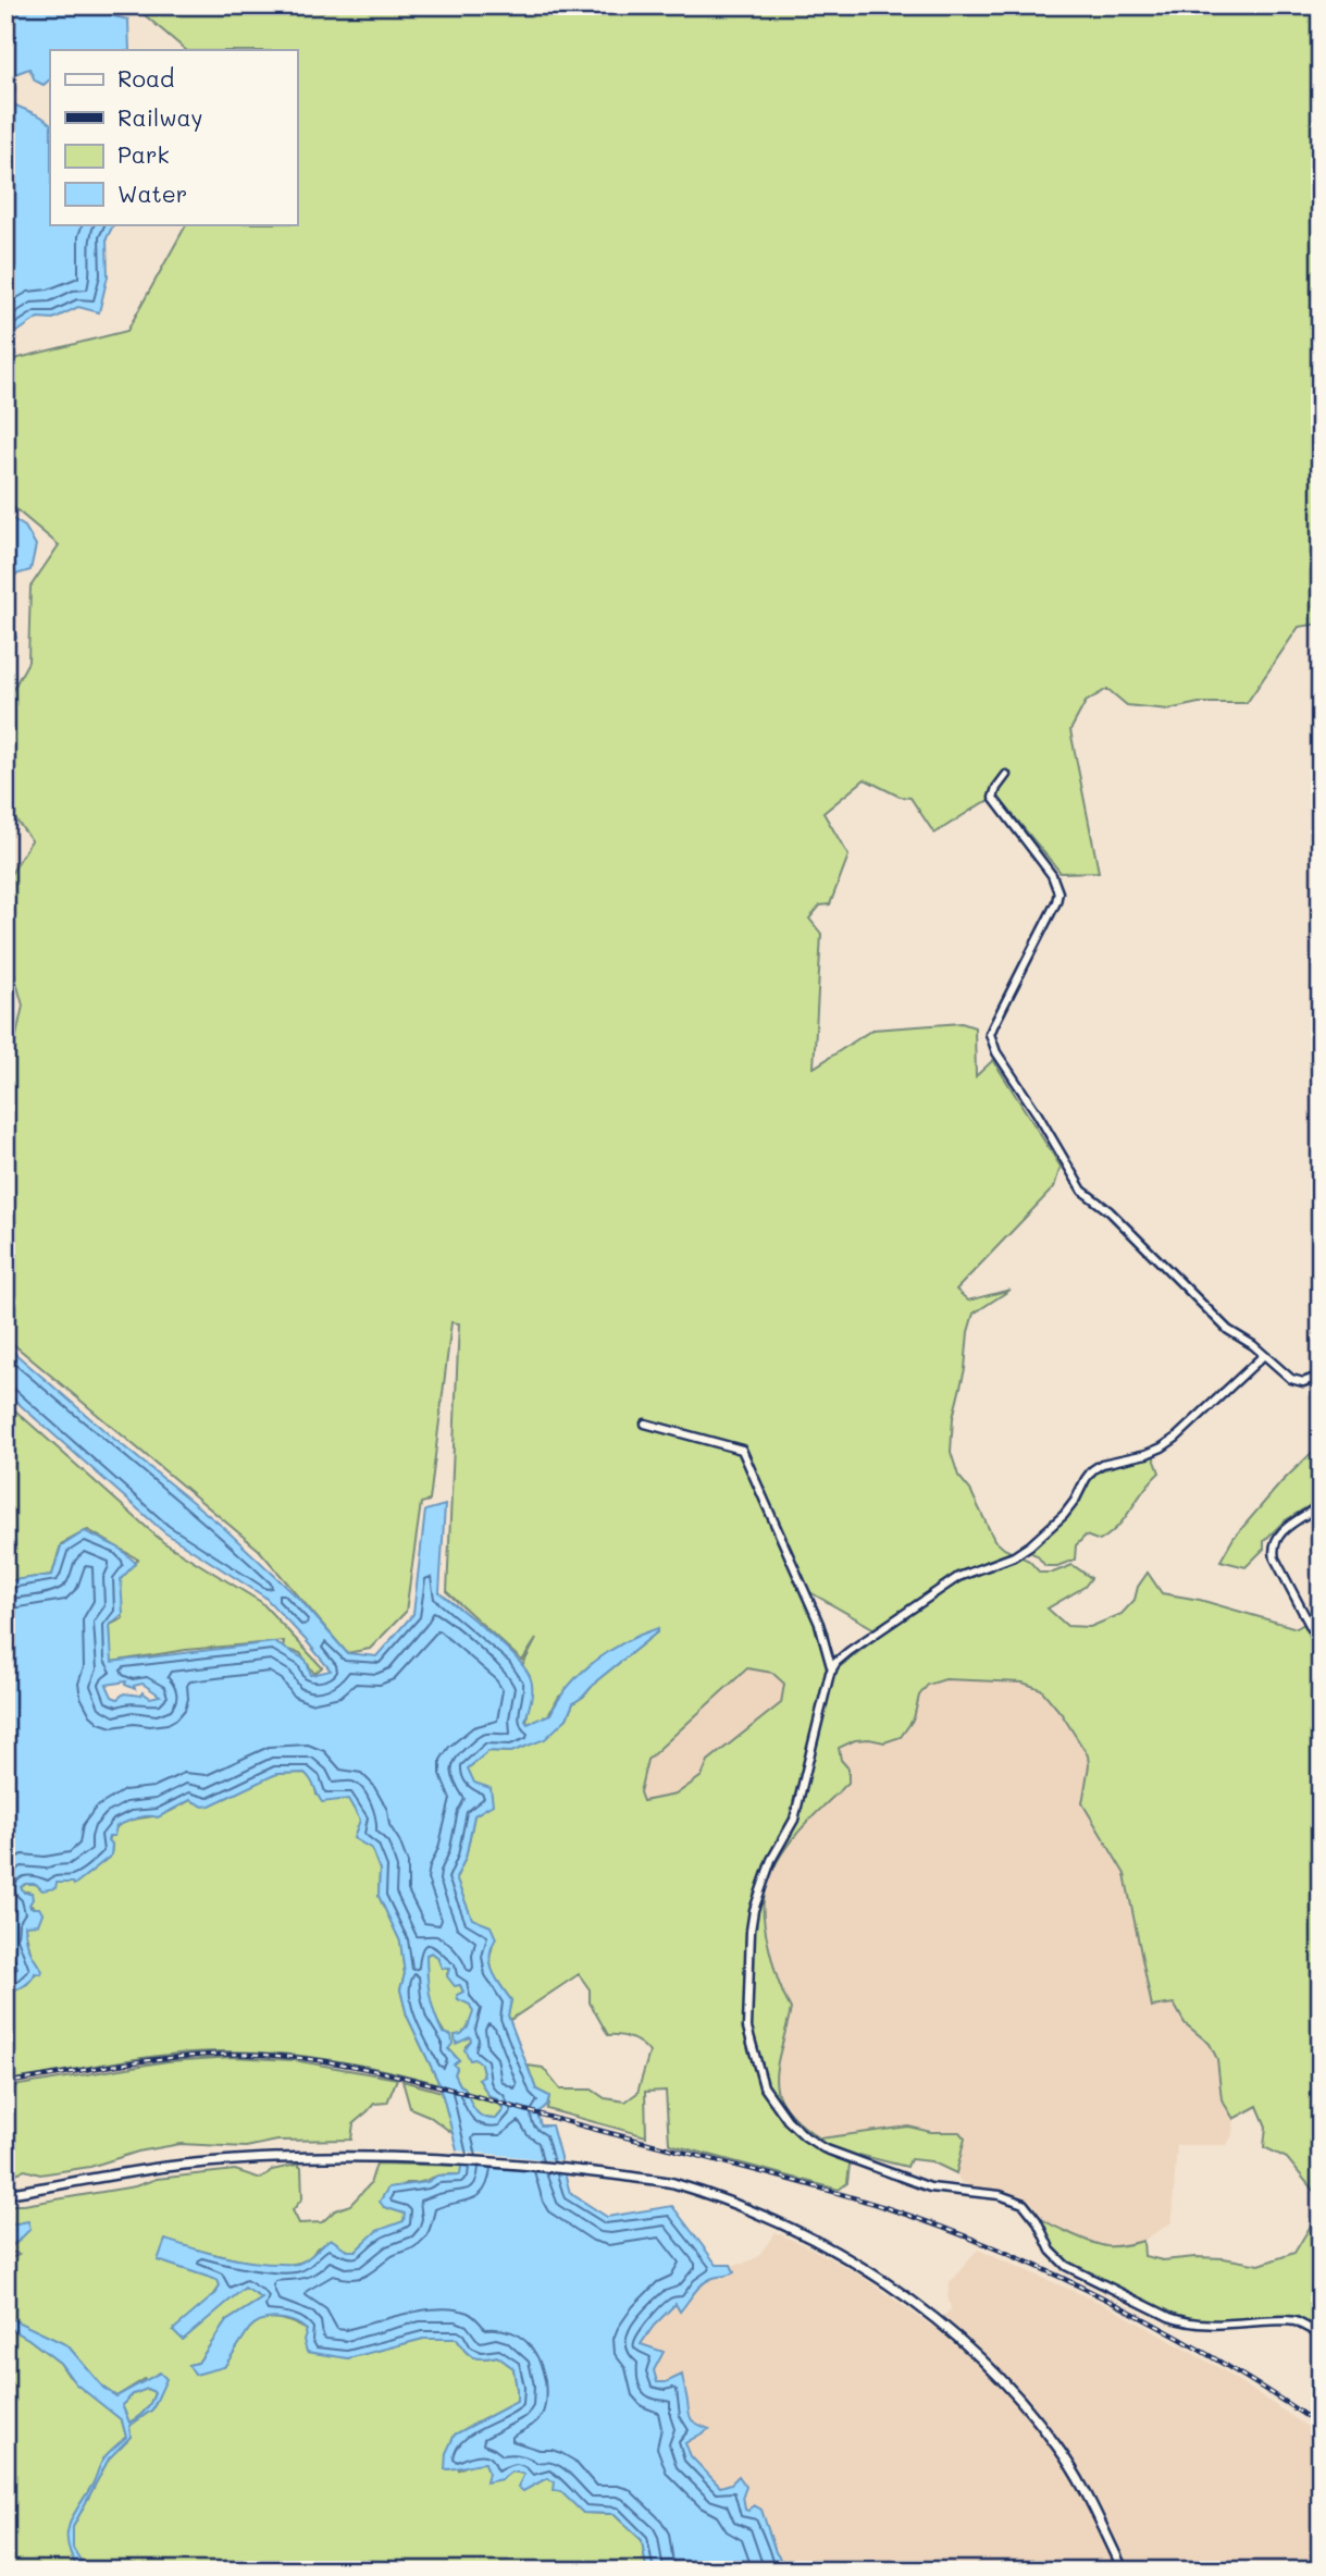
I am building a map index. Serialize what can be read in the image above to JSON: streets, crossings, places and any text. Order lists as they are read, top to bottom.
{
  "legend": [
    "Road",
    "Railway",
    "Park",
    "Water"
  ]
}
